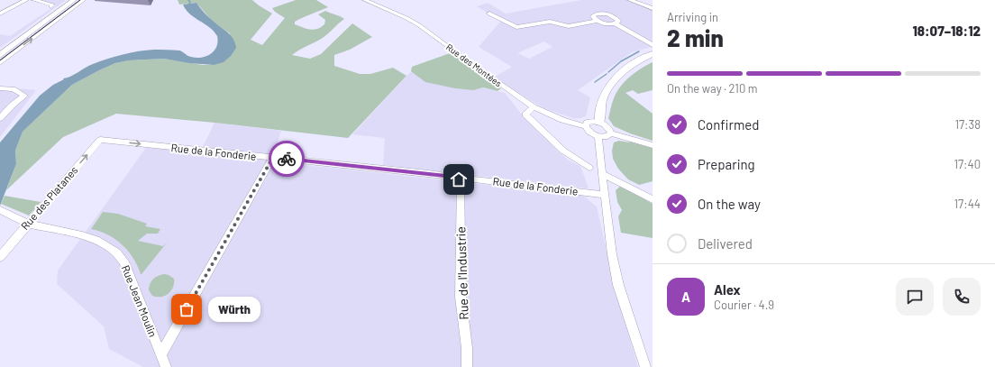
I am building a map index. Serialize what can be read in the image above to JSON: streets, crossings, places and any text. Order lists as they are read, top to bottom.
{
  "streets": {
    "street": [
      "Rue des Montées",
      "Rue de la Fonderie",
      "Rue des Platanes",
      "Rue de l'Industrie",
      "Rue Jean Moulin"
    ]
  },
  "crossings": [
    ["Rue de la Fonderie", "Rue des Platanes"],
    ["Rue de la Fonderie", "Rue de l'Industrie"],
    ["Rue des Platanes", "Rue Jean Moulin"]
  ],
  "one_way": ["Rue des Platanes"],
  "places": ["Würth"],
  "page": {
    "heading": ["2 min", "Arriving in", "18:07–18:12"],
    "panel": ["Alex", "Courier · 4.9"],
    "bar": "On the way · 210 m",
    "list": [
      ["Confirmed", "17:38"],
      ["Preparing", "17:40"],
      ["On the way", "17:44"],
      "Delivered"
    ],
    "round": "A",
    "bubble": "Würth"
  }
}
